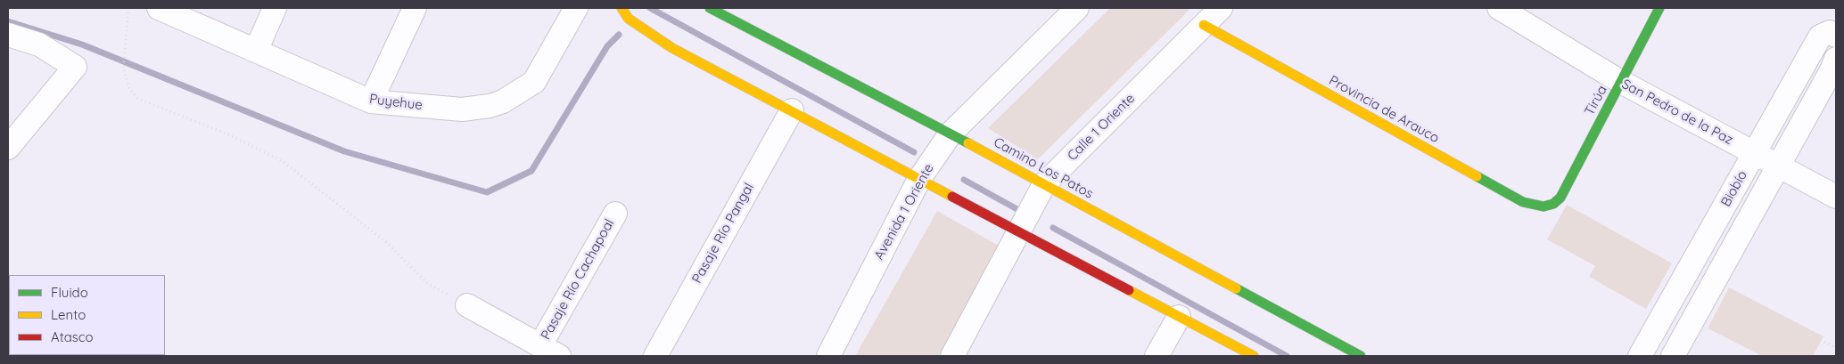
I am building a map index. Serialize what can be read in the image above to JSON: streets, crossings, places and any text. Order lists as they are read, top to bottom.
{
  "streets": {
    "street": [
      "Tirúa",
      "Puyehue",
      "Provincia de Arauco",
      "San Pedro de la Paz",
      "Calle 1 Oriente",
      "Camino Los Patos",
      "Biobío",
      "Avenida 1 Oriente",
      "Pasaje Río Pangal",
      "Pasaje Río Cachapoal"
    ]
  },
  "crossings": [
    ["Tirúa", "Provincia de Arauco"],
    ["Tirúa", "San Pedro de la Paz"],
    ["Provincia de Arauco", "Calle 1 Oriente"],
    ["San Pedro de la Paz", "Biobío"],
    ["Calle 1 Oriente", "Camino Los Patos"],
    ["Camino Los Patos", "Avenida 1 Oriente"]
  ],
  "legend": ["Fluido", "Lento", "Atasco"]
}
